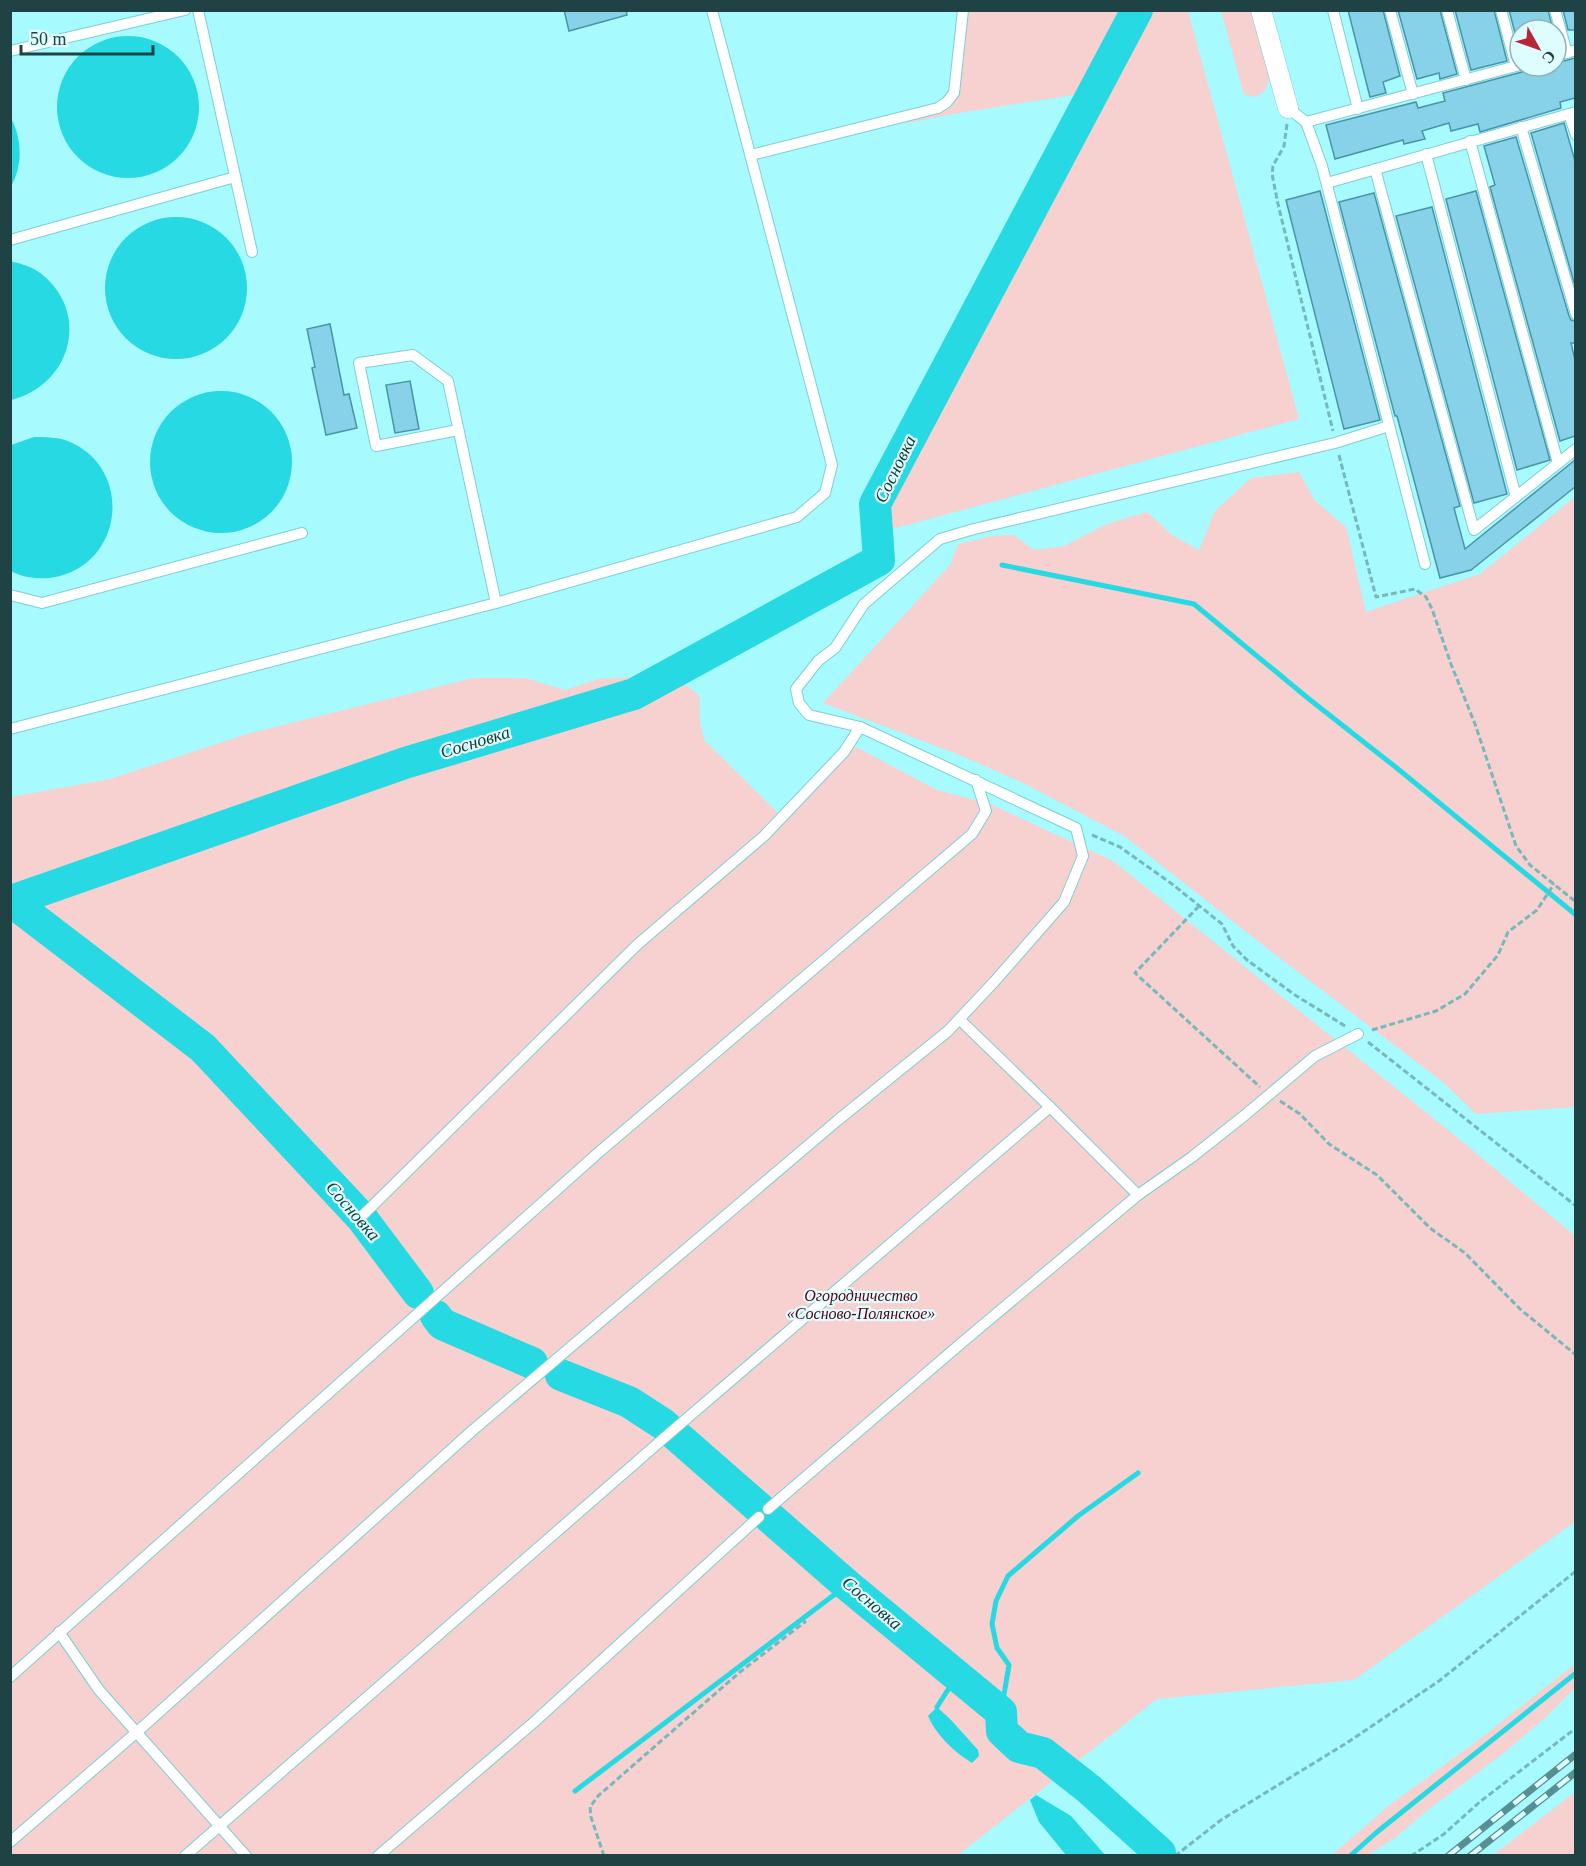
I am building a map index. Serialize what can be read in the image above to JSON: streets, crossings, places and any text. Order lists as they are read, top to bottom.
{
  "water": ["Сосновка"],
  "parks": ["Огородничество «Сосново-Полянское»"],
  "scale_bar": "50 m",
  "north": "bottom right"
}
